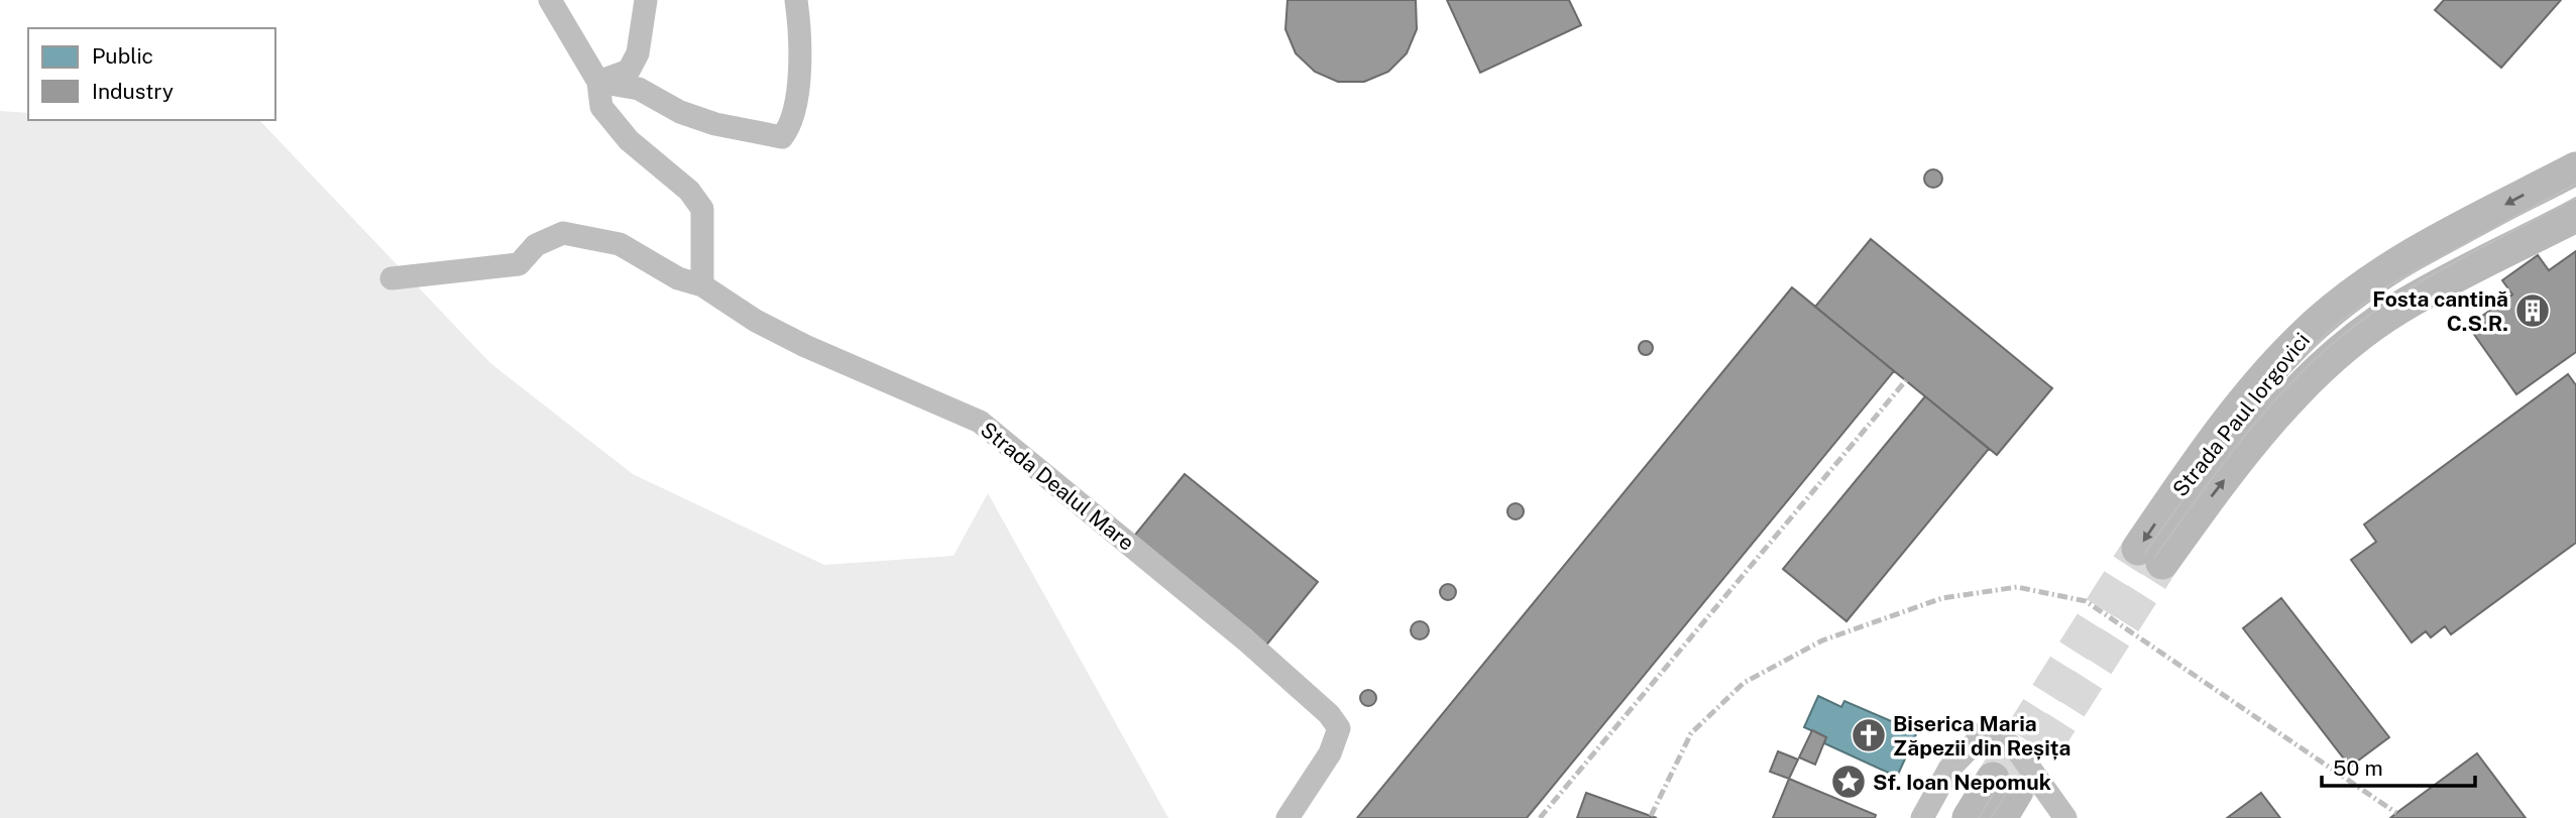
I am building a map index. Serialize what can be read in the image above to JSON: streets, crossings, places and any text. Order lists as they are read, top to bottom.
{
  "streets": {
    "main road": ["Strada Paul Iorgovici"],
    "street": ["Strada Dealul Mare"]
  },
  "places": {
    "building": ["Fosta cantină C.S.R."],
    "church": ["Biserica Maria Zăpezii din Reșița"],
    "place": ["Sf. Ioan Nepomuk"]
  },
  "legend": ["Public", "Industry"],
  "scale_bar": "50 m"
}
